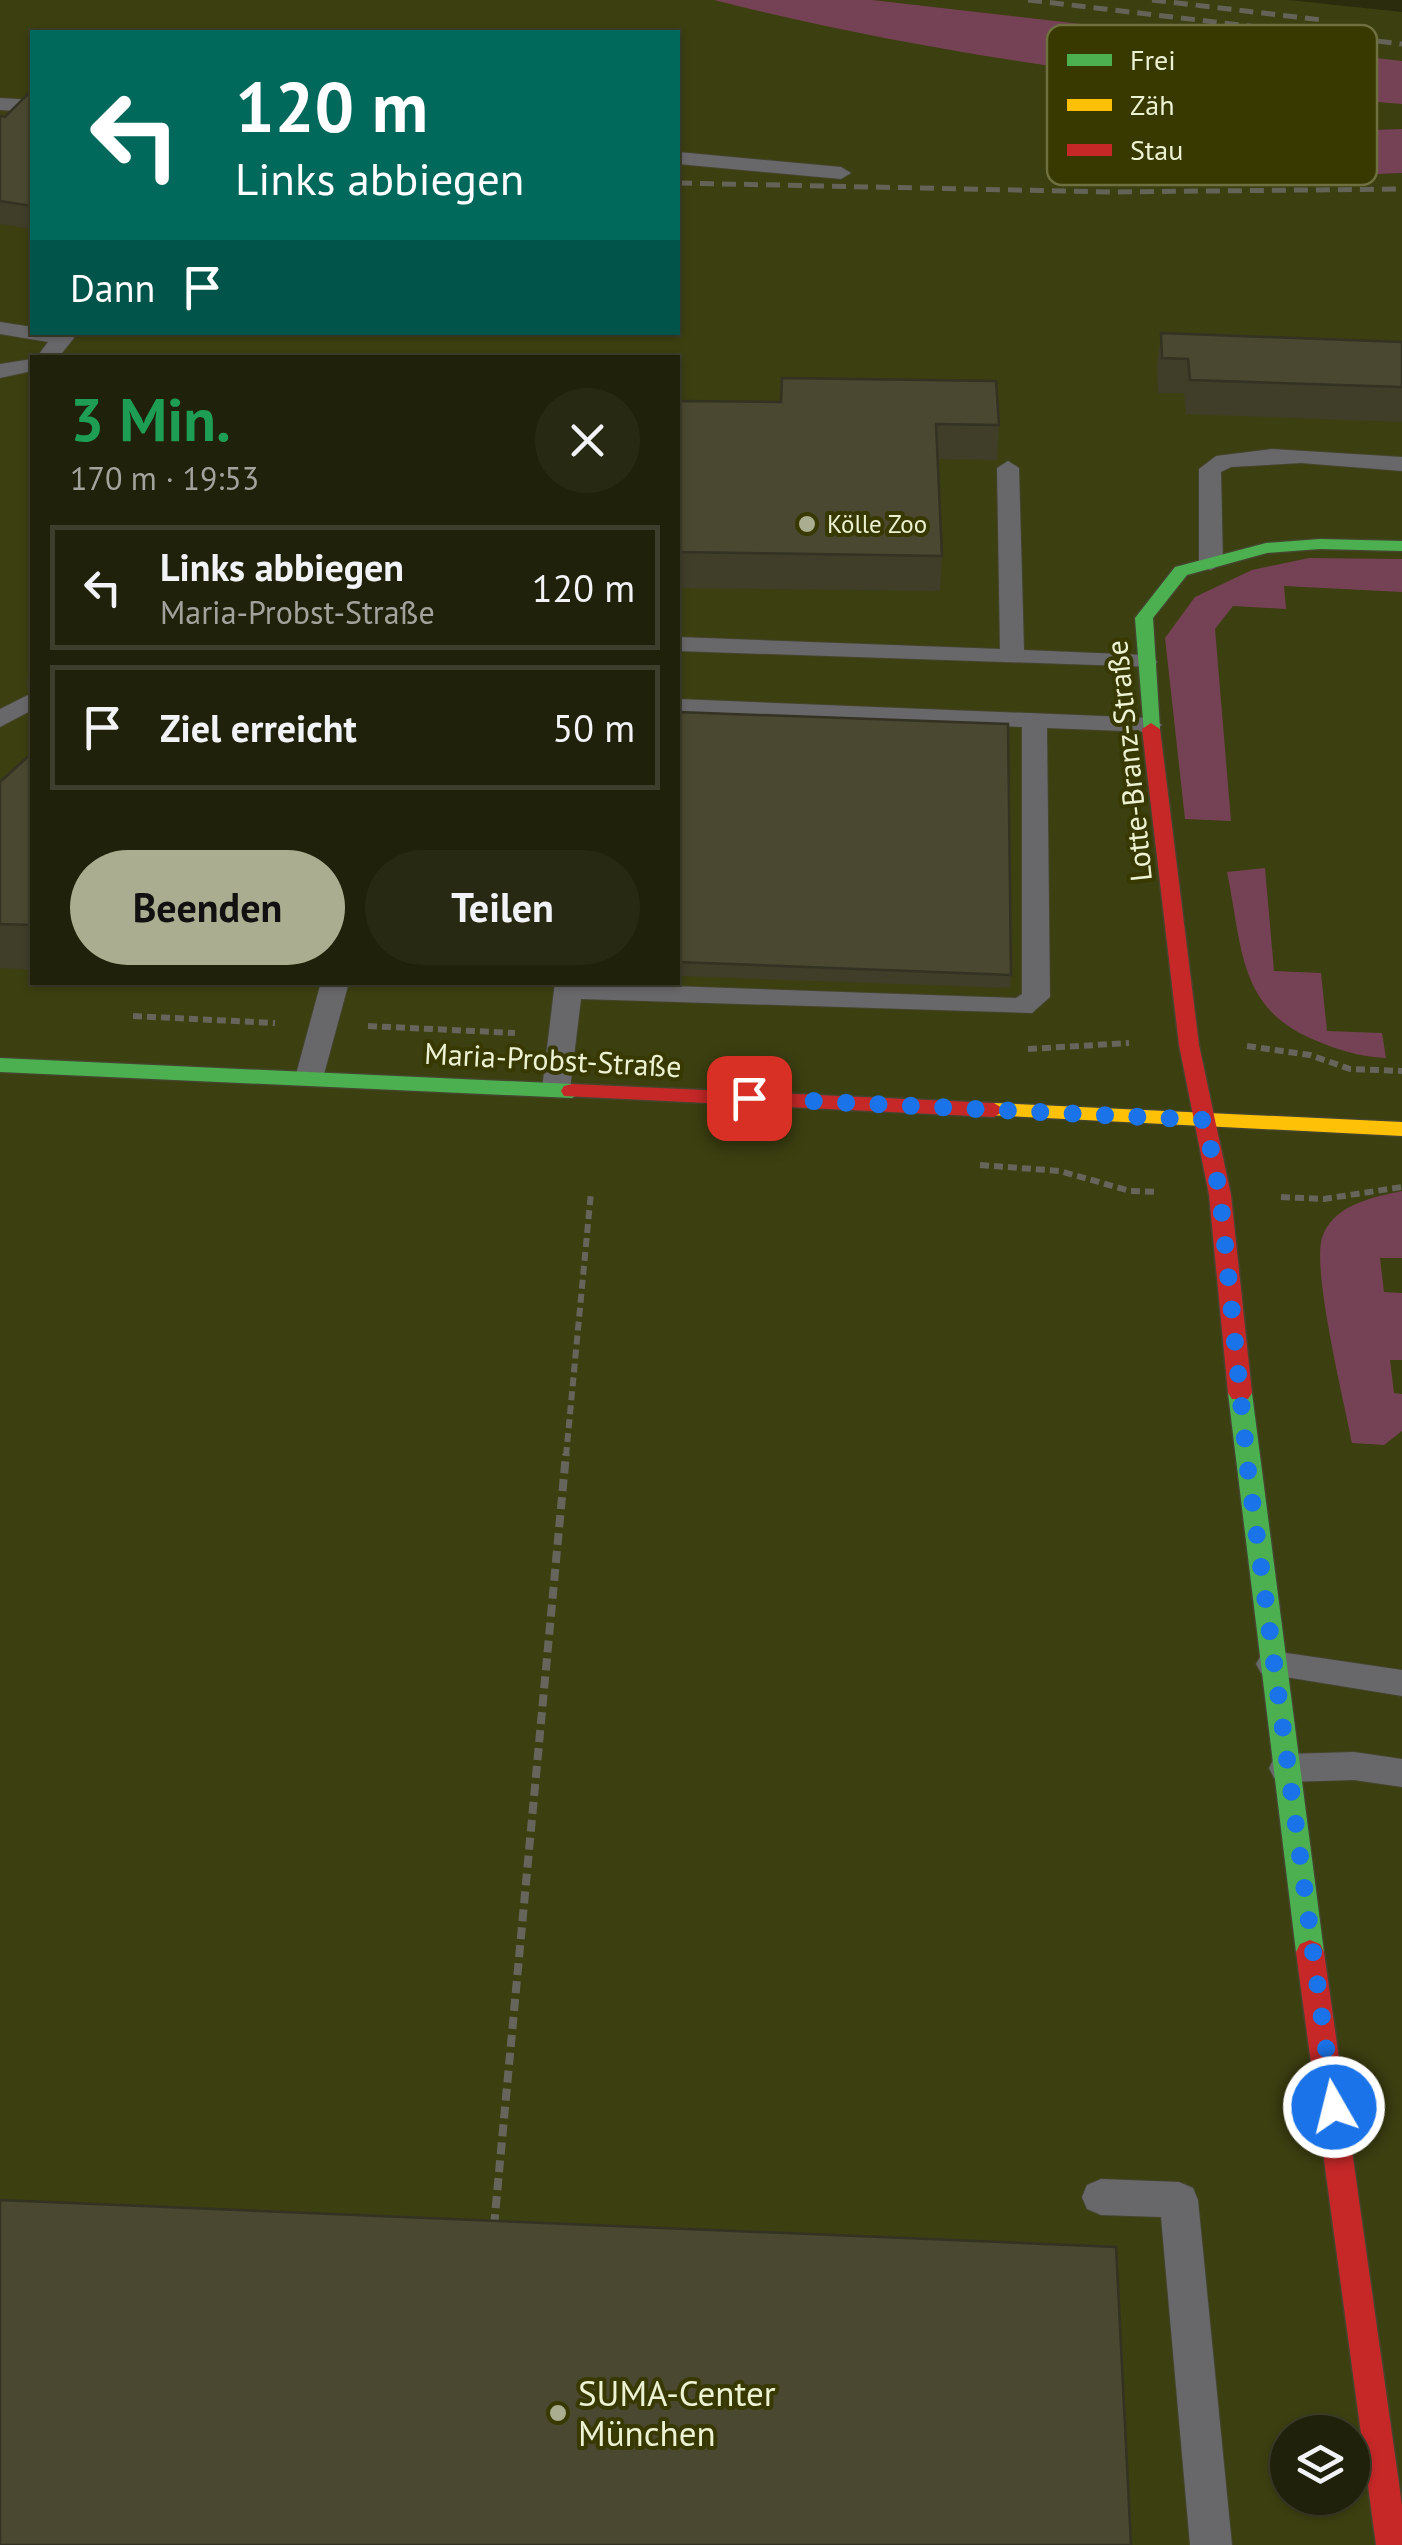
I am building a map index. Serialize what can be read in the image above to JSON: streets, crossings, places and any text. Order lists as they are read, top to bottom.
{
  "streets": {
    "street": ["Lotte-Branz-Straße", "Maria-Probst-Straße"]
  },
  "crossings": [
    ["Lotte-Branz-Straße", "Maria-Probst-Straße"]
  ],
  "places": ["Kölle Zoo", "SUMA-Center München"],
  "legend": ["Frei", "Zäh", "Stau"],
  "page": {
    "turn": ["120 m", "Links abbiegen"],
    "then": "Dann",
    "heading": ["3 Min.", "170 m · 19:53"],
    "list": [
      {
        "name": "Links abbiegen",
        "note": "Maria-Probst-Straße",
        "value": "120 m"
      },
      {
        "name": "Ziel erreicht",
        "value": "50 m"
      }
    ],
    "buttons": ["Beenden", "Teilen"]
  }
}
